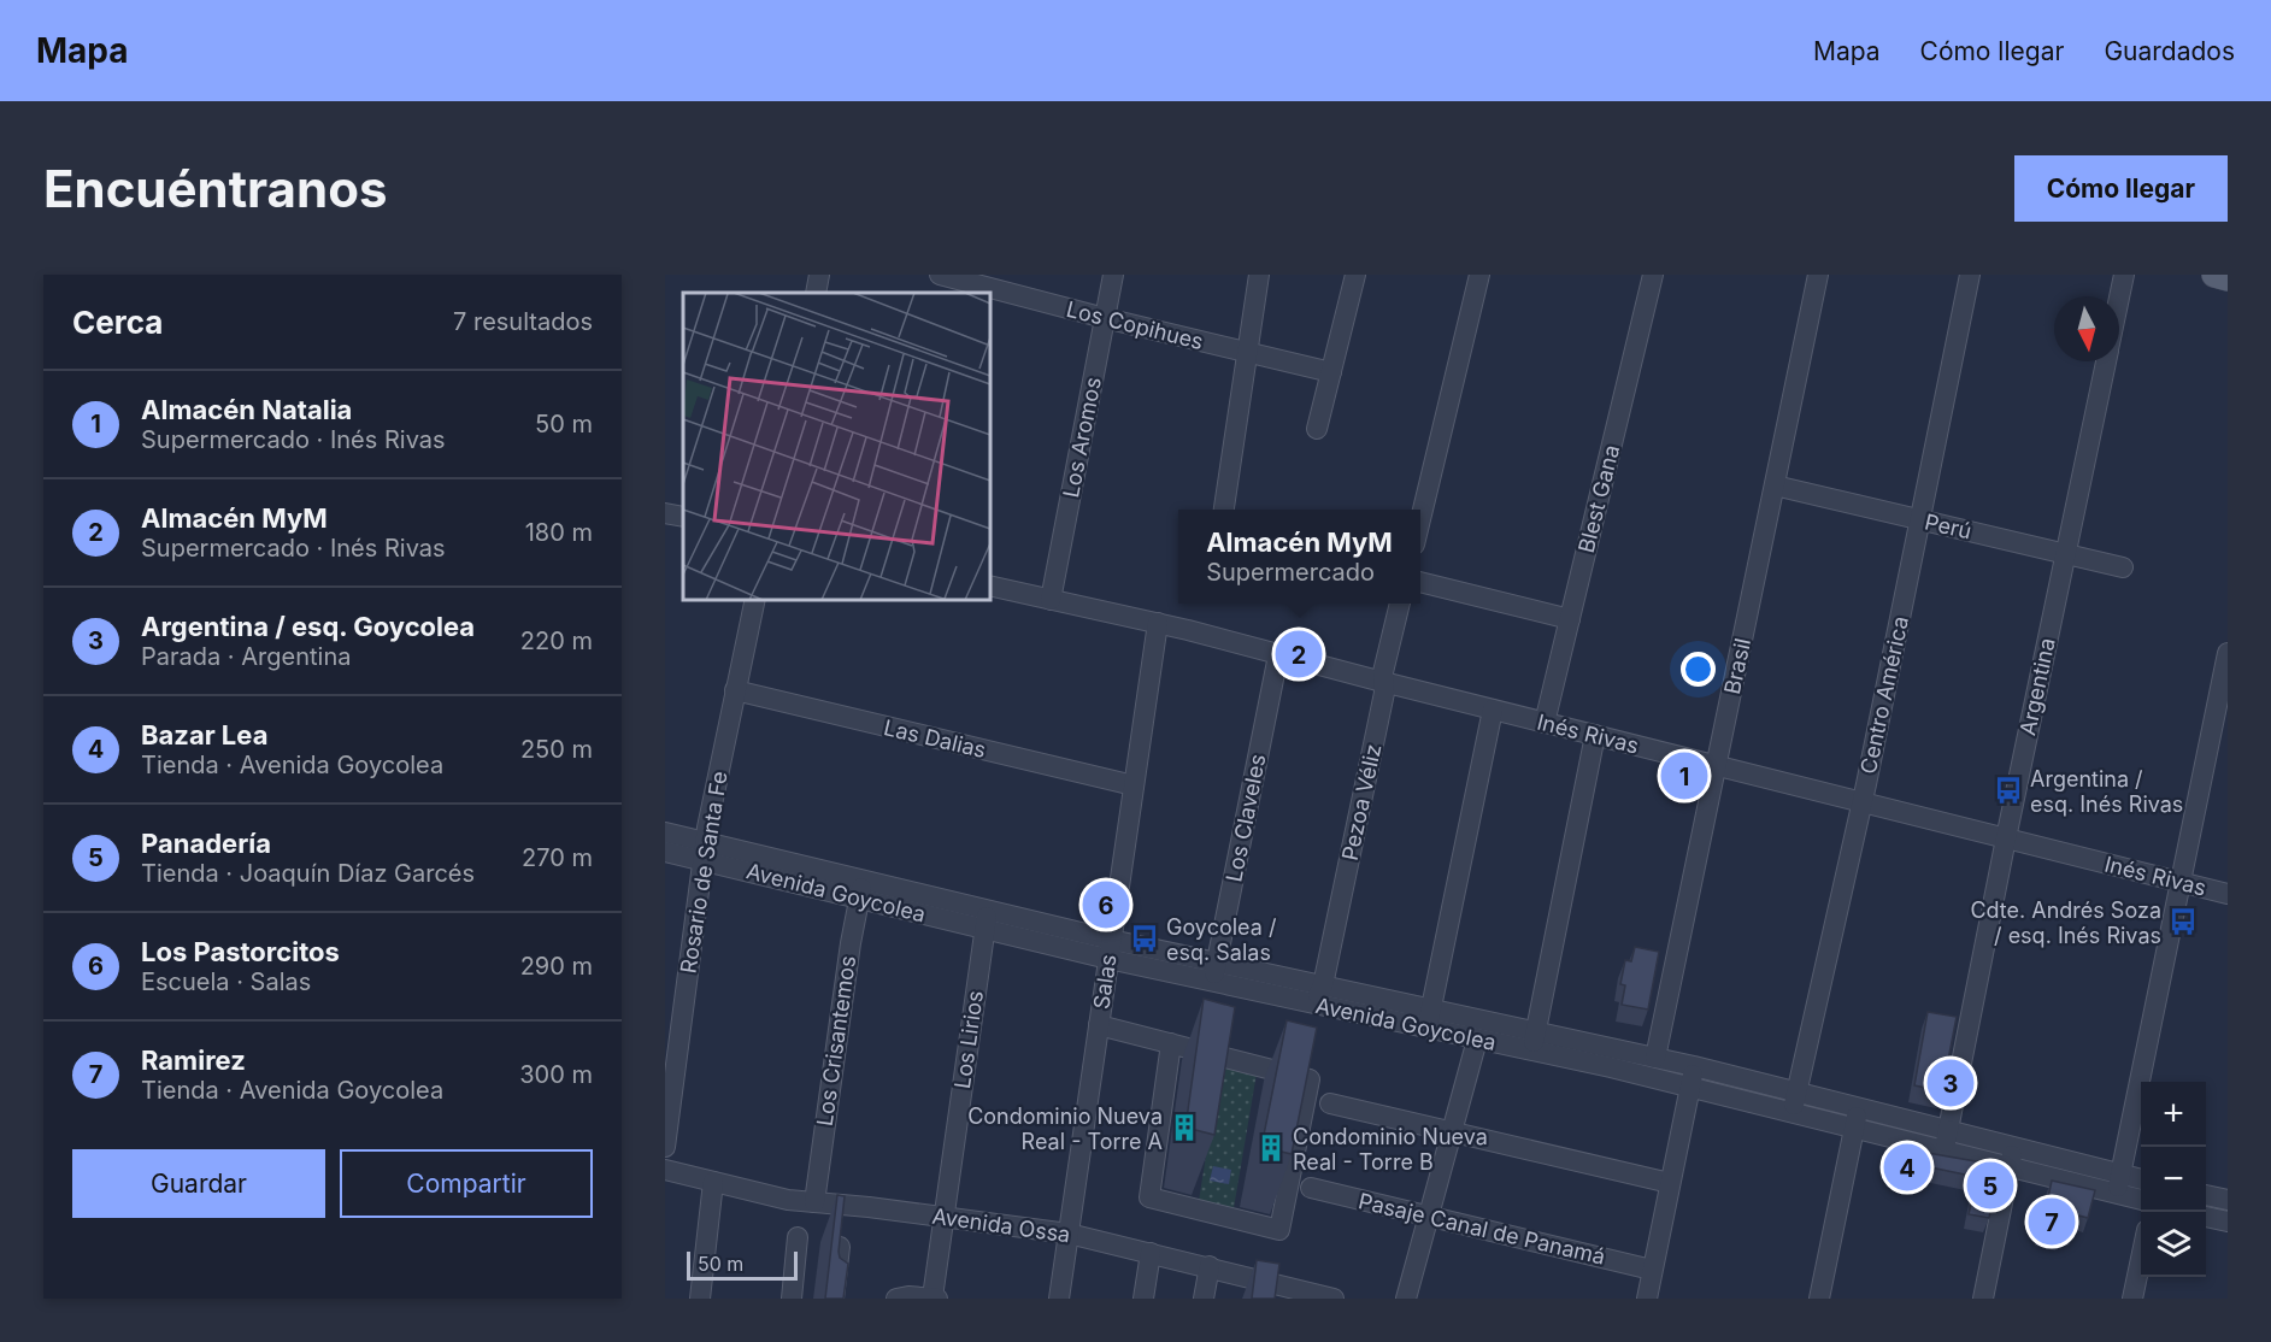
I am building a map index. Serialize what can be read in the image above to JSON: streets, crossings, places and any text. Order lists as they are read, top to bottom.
{
  "streets": {
    "street": [
      "Los Copihues",
      "Los Aromos",
      "Blest Gana",
      "Perú",
      "Brasil",
      "Argentina",
      "Centro América",
      "Inés Rivas",
      "Las Dalias",
      "Pezoa Véliz",
      "Los Claveles",
      "Rosario de Santa Fe",
      "Avenida Goycolea",
      "Salas",
      "Los Lirios",
      "Los Crisantemos",
      "Avenida Ossa",
      "Pasaje Canal de Panamá"
    ]
  },
  "crossings": [
    ["Los Copihues", "Los Aromos"],
    ["Los Aromos", "Inés Rivas"],
    ["Blest Gana", "Inés Rivas"],
    ["Perú", "Brasil"],
    ["Perú", "Argentina"],
    ["Perú", "Centro América"],
    ["Brasil", "Inés Rivas"],
    ["Brasil", "Avenida Goycolea"],
    ["Argentina", "Inés Rivas"],
    ["Argentina", "Avenida Goycolea"],
    ["Centro América", "Inés Rivas"],
    ["Centro América", "Avenida Goycolea"],
    ["Inés Rivas", "Pezoa Véliz"],
    ["Inés Rivas", "Los Claveles"],
    ["Inés Rivas", "Salas"],
    ["Las Dalias", "Rosario de Santa Fe"],
    ["Las Dalias", "Salas"],
    ["Pezoa Véliz", "Avenida Goycolea"],
    ["Los Claveles", "Avenida Goycolea"],
    ["Rosario de Santa Fe", "Avenida Goycolea"],
    ["Avenida Goycolea", "Salas"],
    ["Avenida Goycolea", "Los Lirios"],
    ["Avenida Goycolea", "Los Crisantemos"],
    ["Salas", "Avenida Ossa"],
    ["Los Lirios", "Avenida Ossa"],
    ["Los Crisantemos", "Avenida Ossa"]
  ],
  "places": {
    "bus stop": ["Argentina / esq. Inés Rivas", "Cdte. Andrés Soza / esq. Inés Rivas", "Goycolea / esq. Salas"],
    "building": ["Condominio Nueva Real - Torre A", "Condominio Nueva Real - Torre B"]
  },
  "scale_bar": "50 m",
  "north": "bottom",
  "page": {
    "header": "Mapa",
    "nav": ["Mapa", "Cómo llegar", "Guardados"],
    "buttons": [
      "Cómo llegar",
      ["Guardar", "Compartir"]
    ],
    "title": "Encuéntranos",
    "heading": ["Cerca", "7 resultados"],
    "list": [
      {
        "mark": "1",
        "name": "Almacén Natalia",
        "note": "Supermercado · Inés Rivas",
        "value": "50 m"
      },
      {
        "mark": "2",
        "name": "Almacén MyM",
        "note": "Supermercado · Inés Rivas",
        "value": "180 m"
      },
      {
        "mark": "3",
        "name": "Argentina / esq. Goycolea",
        "note": "Parada · Argentina",
        "value": "220 m"
      },
      {
        "mark": "4",
        "name": "Bazar Lea",
        "note": "Tienda · Avenida Goycolea",
        "value": "250 m"
      },
      {
        "mark": "5",
        "name": "Panadería",
        "note": "Tienda · Joaquín Díaz Garcés",
        "value": "270 m"
      },
      {
        "mark": "6",
        "name": "Los Pastorcitos",
        "note": "Escuela · Salas",
        "value": "290 m"
      },
      {
        "mark": "7",
        "name": "Ramirez",
        "note": "Tienda · Avenida Goycolea",
        "value": "300 m"
      }
    ],
    "popup": ["Almacén MyM", "Supermercado"],
    "pins": [
      "2",
      "1",
      "6",
      "3",
      "4",
      "5",
      "7"
    ],
    "map_buttons": ["+", "−"],
    "scale": "50 m"
  }
}
